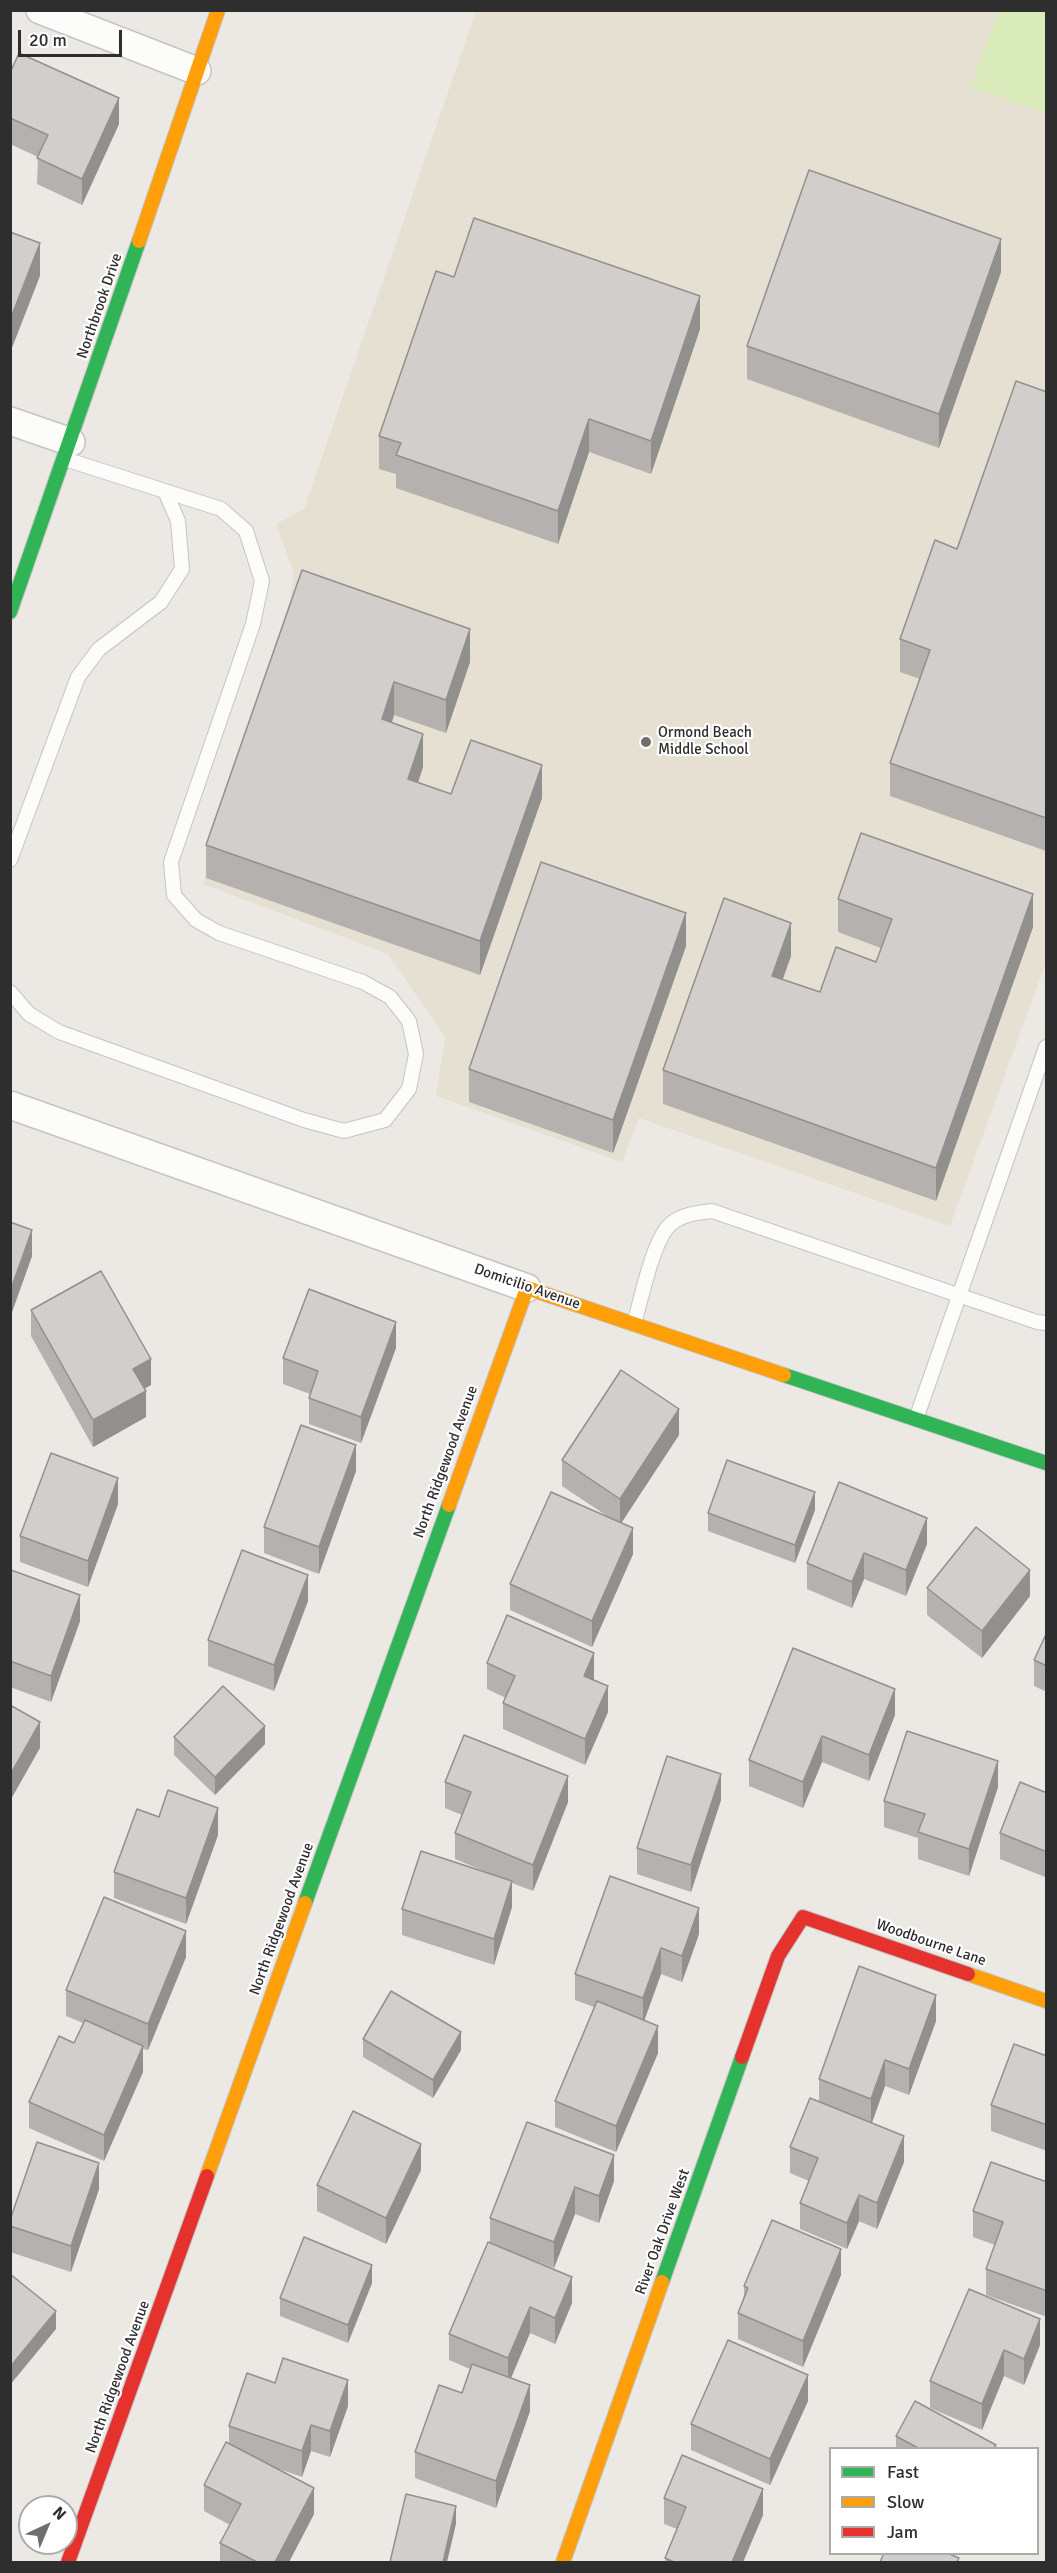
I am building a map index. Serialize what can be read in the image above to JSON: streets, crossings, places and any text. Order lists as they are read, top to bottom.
{
  "streets": {
    "street": [
      "Northbrook Drive",
      "Domicilio Avenue",
      "North Ridgewood Avenue",
      "Woodbourne Lane",
      "River Oak Drive West"
    ]
  },
  "crossings": [
    ["Domicilio Avenue", "North Ridgewood Avenue"],
    ["Woodbourne Lane", "River Oak Drive West"]
  ],
  "places": ["Ormond Beach Middle School"],
  "legend": ["Fast", "Slow", "Jam"],
  "scale_bar": "20 m",
  "north": "top right"
}
